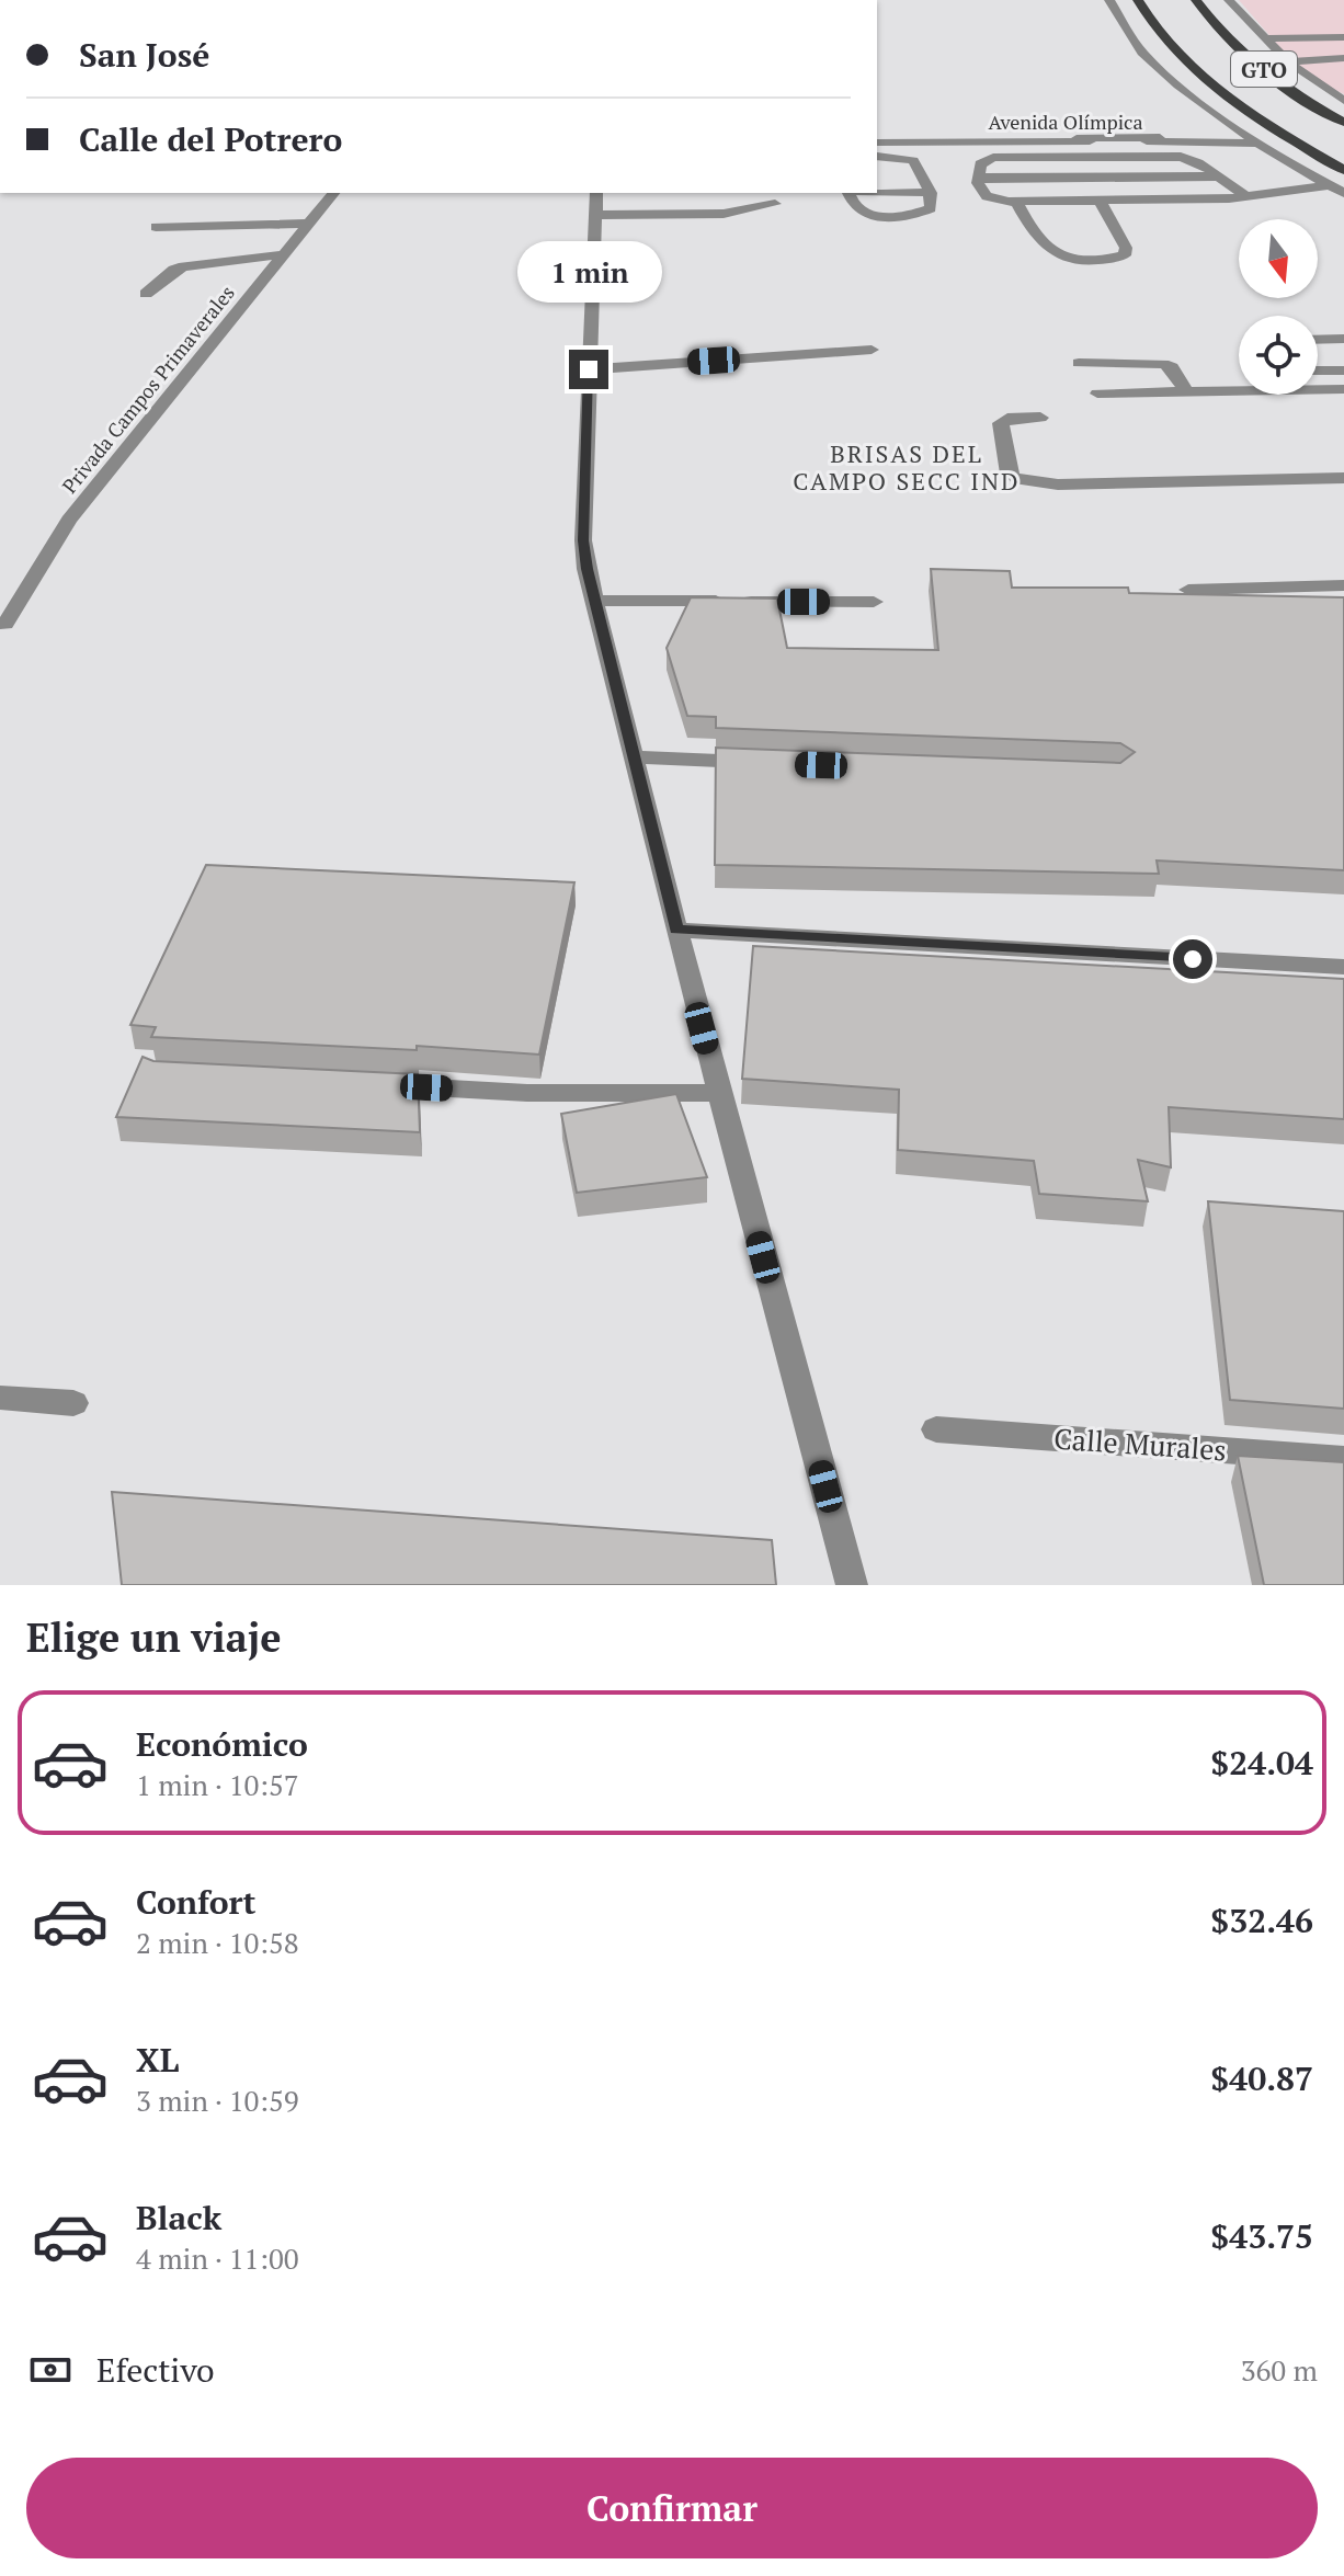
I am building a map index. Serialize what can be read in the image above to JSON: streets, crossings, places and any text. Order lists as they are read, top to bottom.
{
  "streets": {
    "main road": ["GTO"],
    "street": ["Avenida Olímpica", "Privada Campos Primaverales", "Calle Murales"]
  },
  "districts": ["BRISAS DEL CAMPO SECC IND"],
  "north": "bottom",
  "page": {
    "banner": ["San José", "Calle del Potrero"],
    "bubble": "1 min",
    "heading": "Elige un viaje",
    "list": [
      {
        "name": "Económico",
        "note": "1 min · 10:57",
        "value": "$24.04"
      },
      {
        "name": "Confort",
        "note": "2 min · 10:58",
        "value": "$32.46"
      },
      {
        "name": "XL",
        "note": "3 min · 10:59",
        "value": "$40.87"
      },
      {
        "name": "Black",
        "note": "4 min · 11:00",
        "value": "$43.75"
      }
    ],
    "pay": ["Efectivo", "360 m"],
    "buttons": "Confirmar"
  }
}
